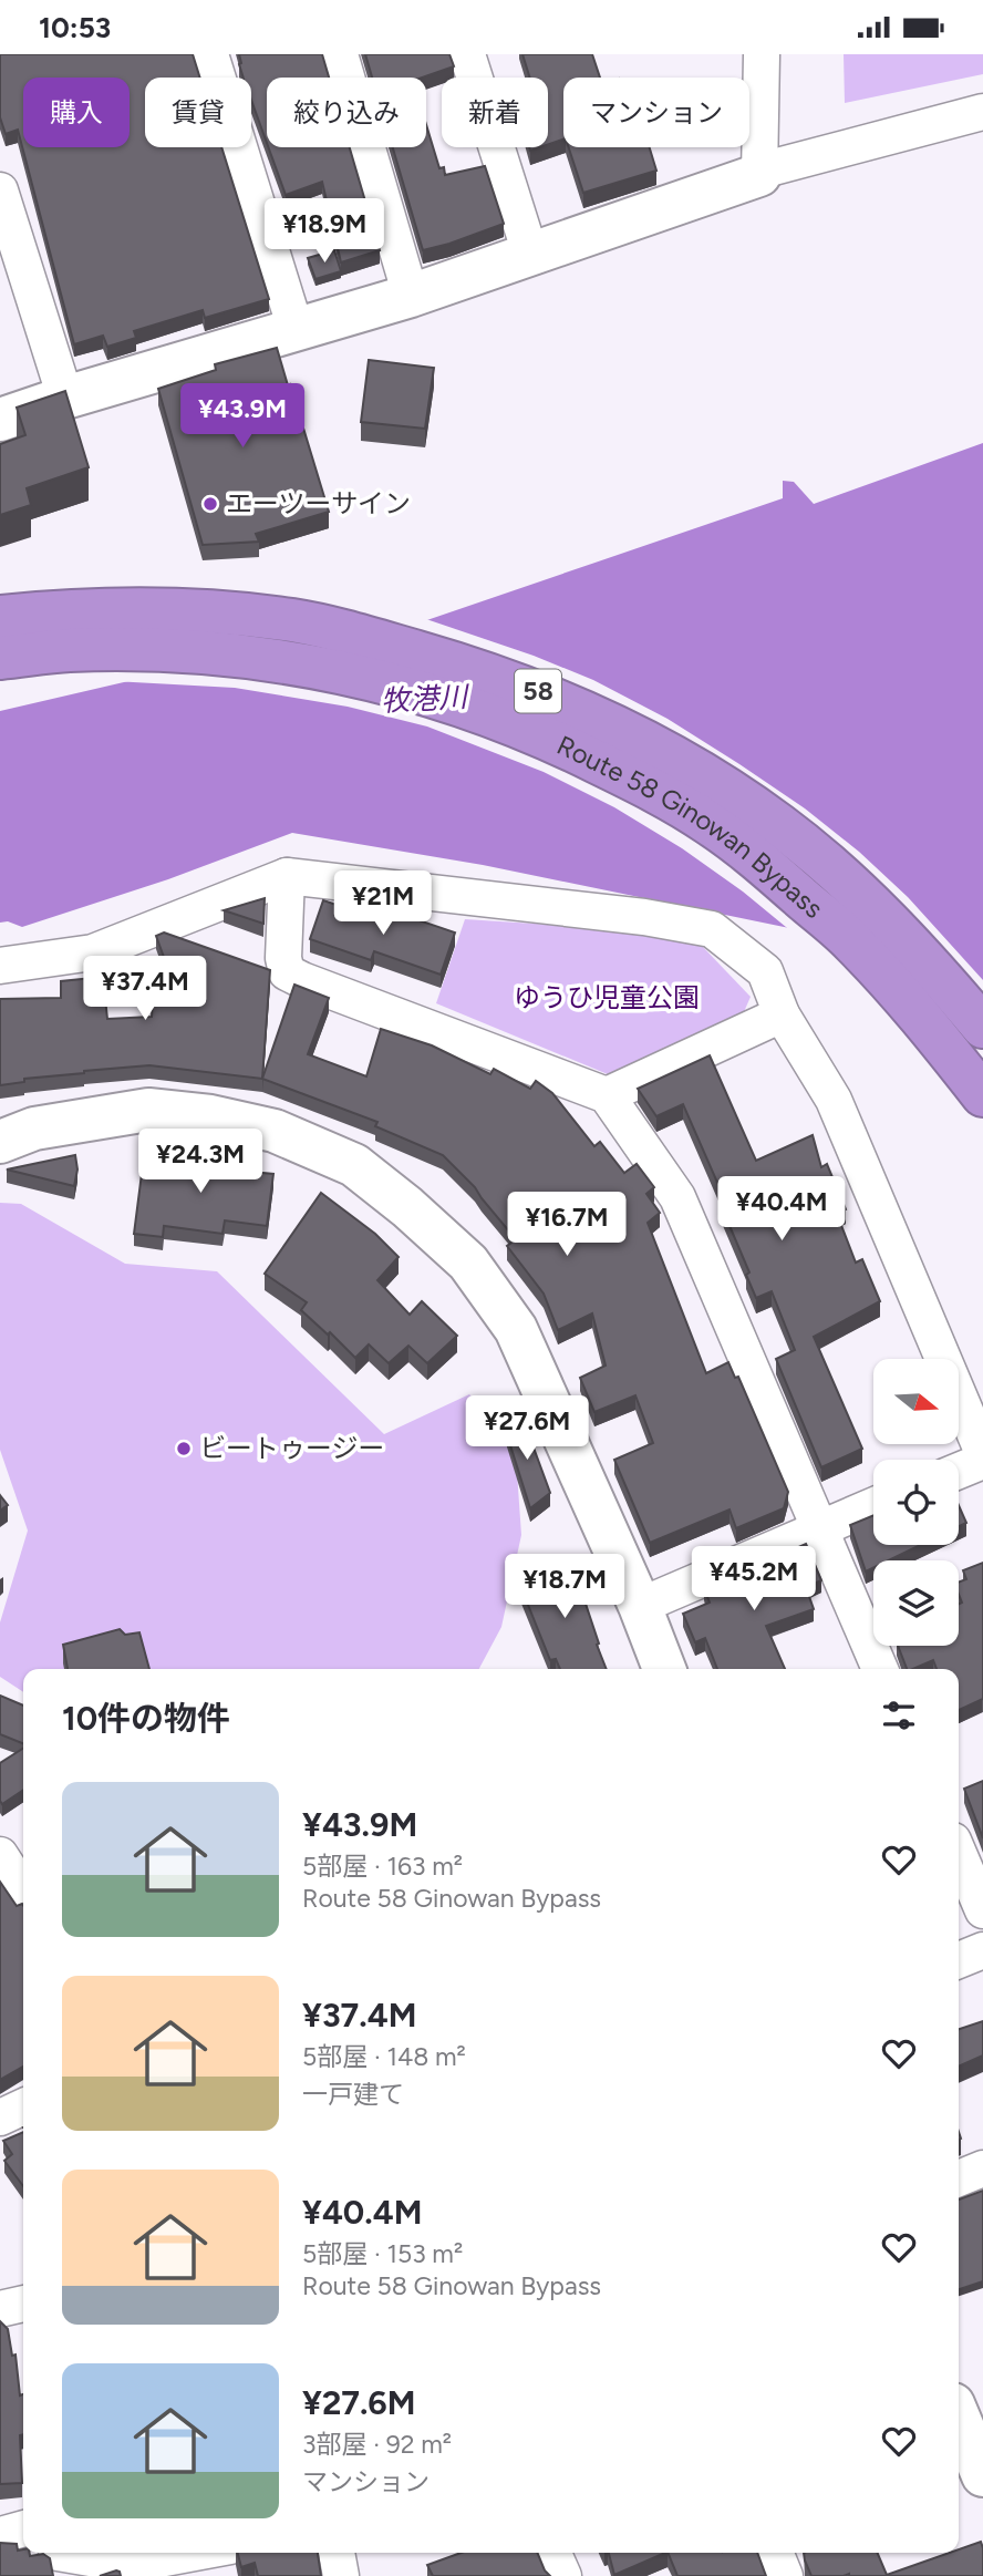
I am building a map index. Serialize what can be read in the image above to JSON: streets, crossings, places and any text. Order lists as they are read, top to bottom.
{
  "streets": {
    "highway": ["58", "Route 58 Ginowan Bypass"]
  },
  "water": ["牧港川"],
  "parks": ["ゆうひ児童公園"],
  "places": ["エーツーサイン", "ビートゥージー"],
  "north": "right",
  "page": {
    "status": "10:53",
    "chip": [
      "購入",
      "賃貸",
      "絞り込み",
      "新着",
      "マンション"
    ],
    "price": [
      "¥18.9M",
      "¥43.9M",
      "¥21M",
      "¥37.4M",
      "¥24.3M",
      "¥40.4M",
      "¥16.7M",
      "¥27.6M",
      "¥45.2M",
      "¥18.7M"
    ],
    "heading": "10件の物件",
    "list": [
      {
        "name": "¥43.9M",
        "note": "5部屋 · 163 m² · Route 58 Ginowan Bypass"
      },
      {
        "name": "¥37.4M",
        "note": "5部屋 · 148 m² · 一戸建て"
      },
      {
        "name": "¥40.4M",
        "note": "5部屋 · 153 m² · Route 58 Ginowan Bypass"
      },
      {
        "name": "¥27.6M",
        "note": "3部屋 · 92 m² · マンション"
      }
    ]
  }
}
